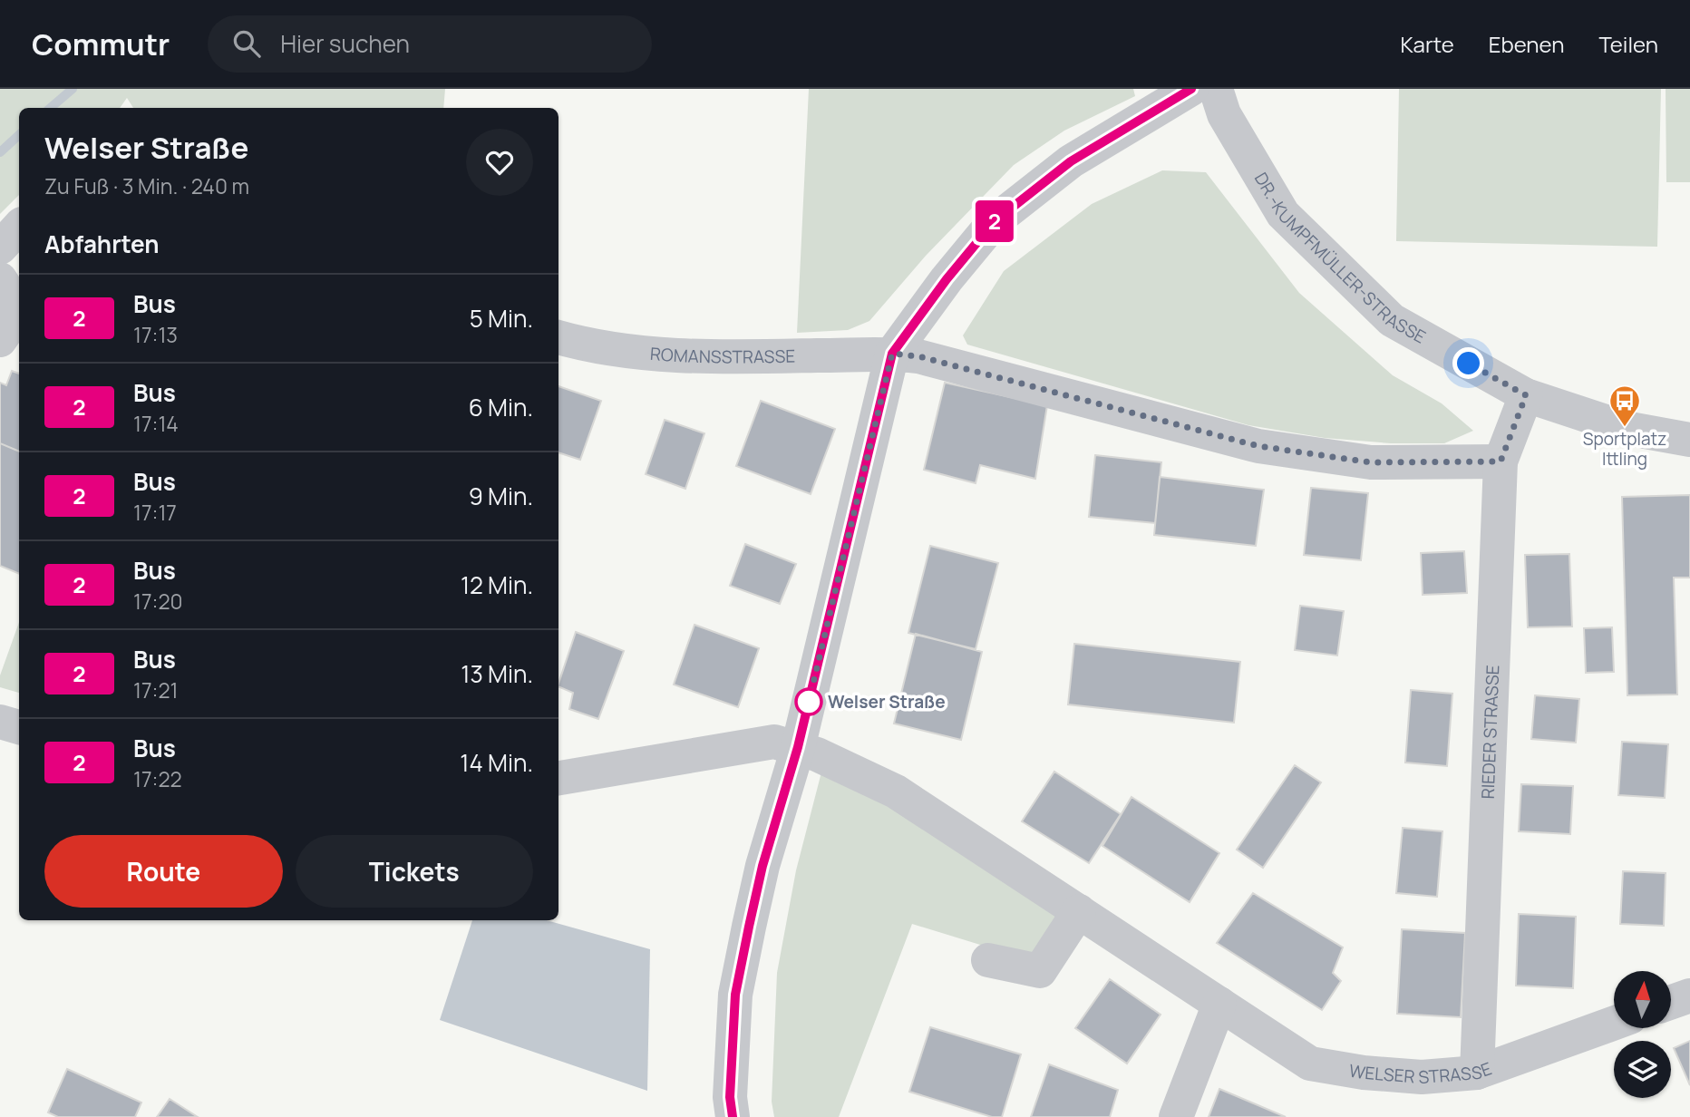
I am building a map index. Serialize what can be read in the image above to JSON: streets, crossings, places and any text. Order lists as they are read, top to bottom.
{
  "streets": {
    "street": [
      "DR.-KUMPFMÜLLER-STRASSE",
      "ROMANSSTRASSE",
      "RIEDER STRASSE",
      "WELSER STRASSE"
    ]
  },
  "crossings": [
    ["DR.-KUMPFMÜLLER-STRASSE", "RIEDER STRASSE"],
    ["ROMANSSTRASSE", "RIEDER STRASSE"],
    ["RIEDER STRASSE", "WELSER STRASSE"]
  ],
  "places": {
    "bus stop": ["Sportplatz Ittling"],
    "other": ["Welser Straße"]
  },
  "lines": ["bus line 2"],
  "north": "top",
  "page": {
    "header": "Commutr",
    "search": "Hier suchen",
    "nav": ["Karte", "Ebenen", "Teilen"],
    "on_map": "2",
    "heading": [
      ["Welser Straße", "Zu Fuß · 3 Min. · 240 m"],
      "Abfahrten"
    ],
    "list": [
      {
        "mark": "2",
        "name": "Bus",
        "note": "17:13",
        "value": "5 Min."
      },
      {
        "mark": "2",
        "name": "Bus",
        "note": "17:14",
        "value": "6 Min."
      },
      {
        "mark": "2",
        "name": "Bus",
        "note": "17:17",
        "value": "9 Min."
      },
      {
        "mark": "2",
        "name": "Bus",
        "note": "17:20",
        "value": "12 Min."
      },
      {
        "mark": "2",
        "name": "Bus",
        "note": "17:21",
        "value": "13 Min."
      },
      {
        "mark": "2",
        "name": "Bus",
        "note": "17:22",
        "value": "14 Min."
      }
    ],
    "buttons": ["Route", "Tickets"]
  }
}
